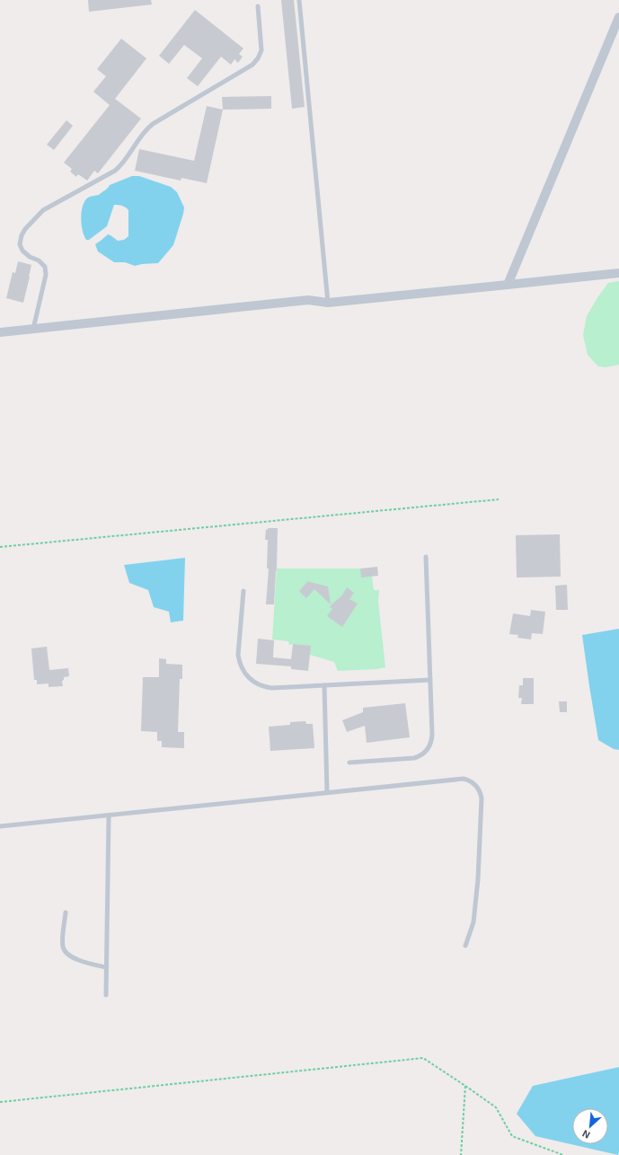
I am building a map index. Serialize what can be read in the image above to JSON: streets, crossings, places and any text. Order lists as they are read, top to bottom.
{
  "north": "bottom left"
}
